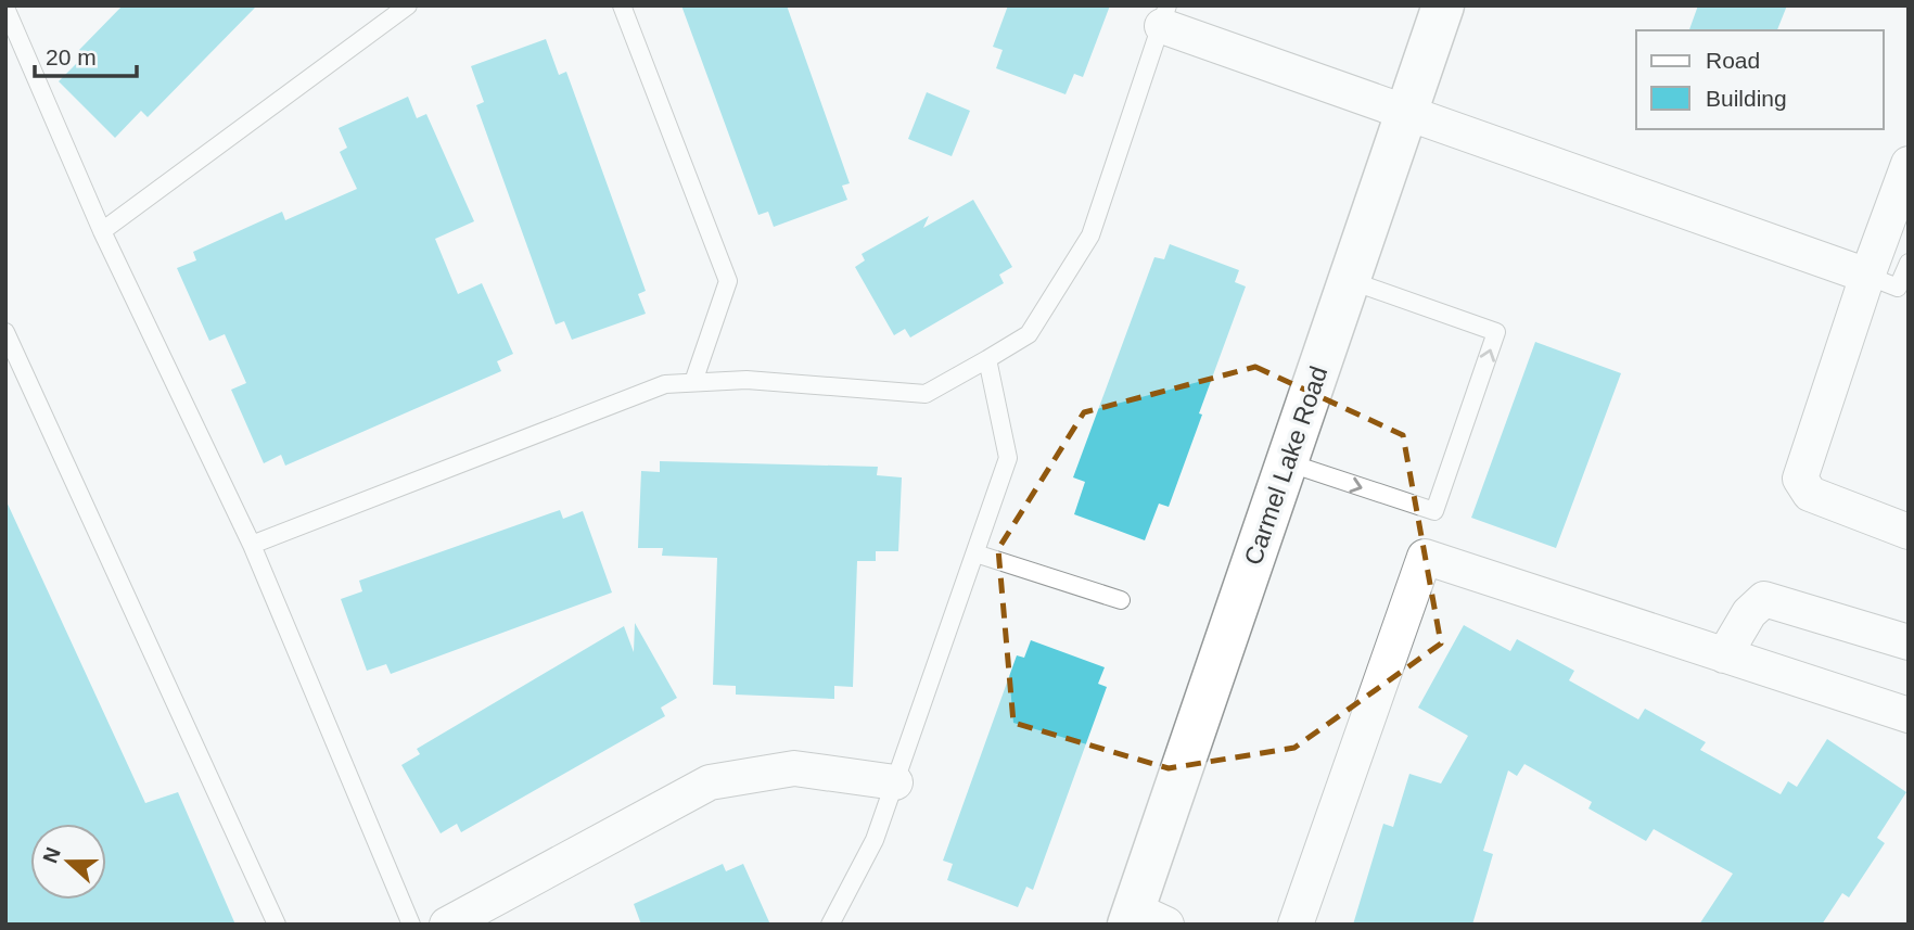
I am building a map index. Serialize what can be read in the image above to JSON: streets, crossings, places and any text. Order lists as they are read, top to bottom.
{
  "streets": {
    "street": ["Carmel Lake Road"]
  },
  "legend": ["Road", "Building"],
  "scale_bar": "20 m",
  "north": "left"
}
